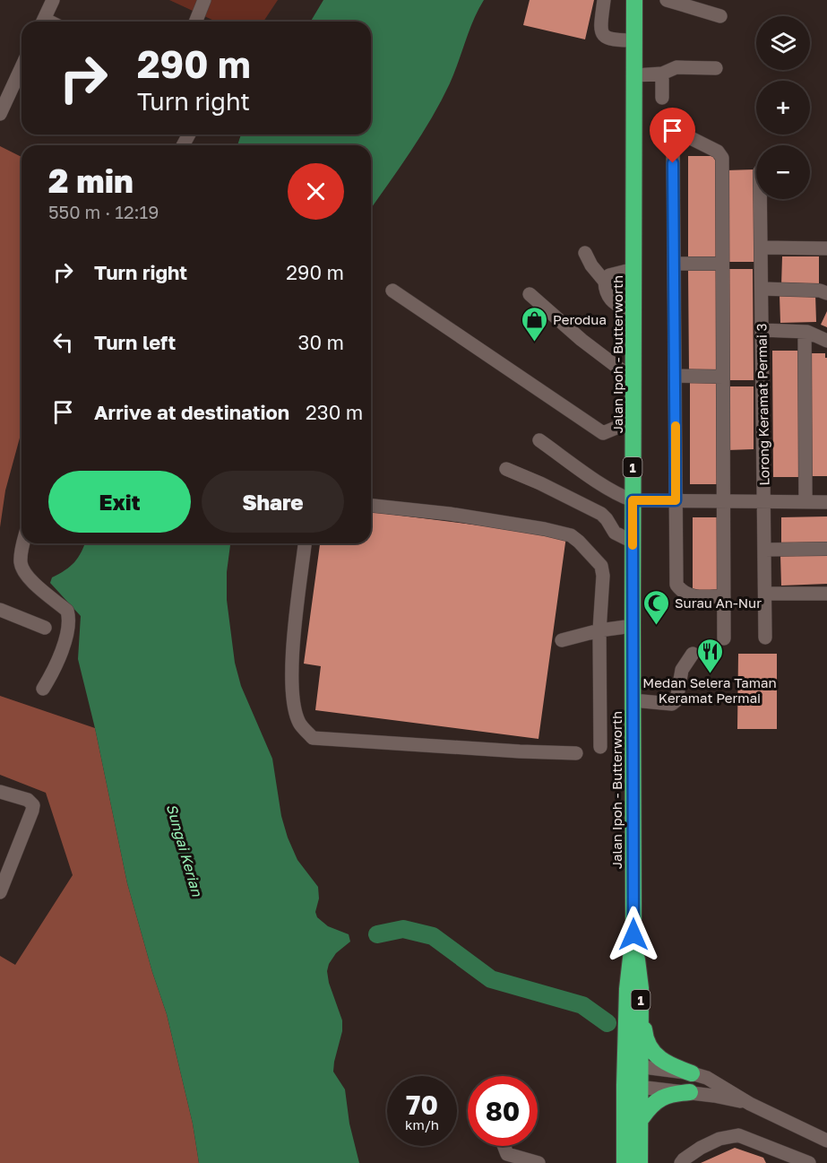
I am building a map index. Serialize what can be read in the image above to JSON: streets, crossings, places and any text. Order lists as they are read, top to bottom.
{
  "streets": {
    "highway": ["Jalan Ipoh - Butterworth", "1"],
    "street": ["Lorong Keramat Permai 3"]
  },
  "water": ["Sungai Kerian"],
  "places": {
    "shop": ["Perodua"],
    "mosque": ["Surau An-Nur"],
    "restaurant": ["Medan Selera Taman Keramat Permai"]
  },
  "page": {
    "map_buttons": ["+", "−"],
    "turn": ["290 m", "Turn right"],
    "heading": ["2 min", "550 m · 12:19"],
    "list": [
      {
        "name": "Turn right",
        "value": "290 m"
      },
      {
        "name": "Turn left",
        "value": "30 m"
      },
      {
        "name": "Arrive at destination",
        "value": "230 m"
      }
    ],
    "buttons": ["Exit", "Share"],
    "speed": "70 km/h",
    "limit": "80"
  }
}
